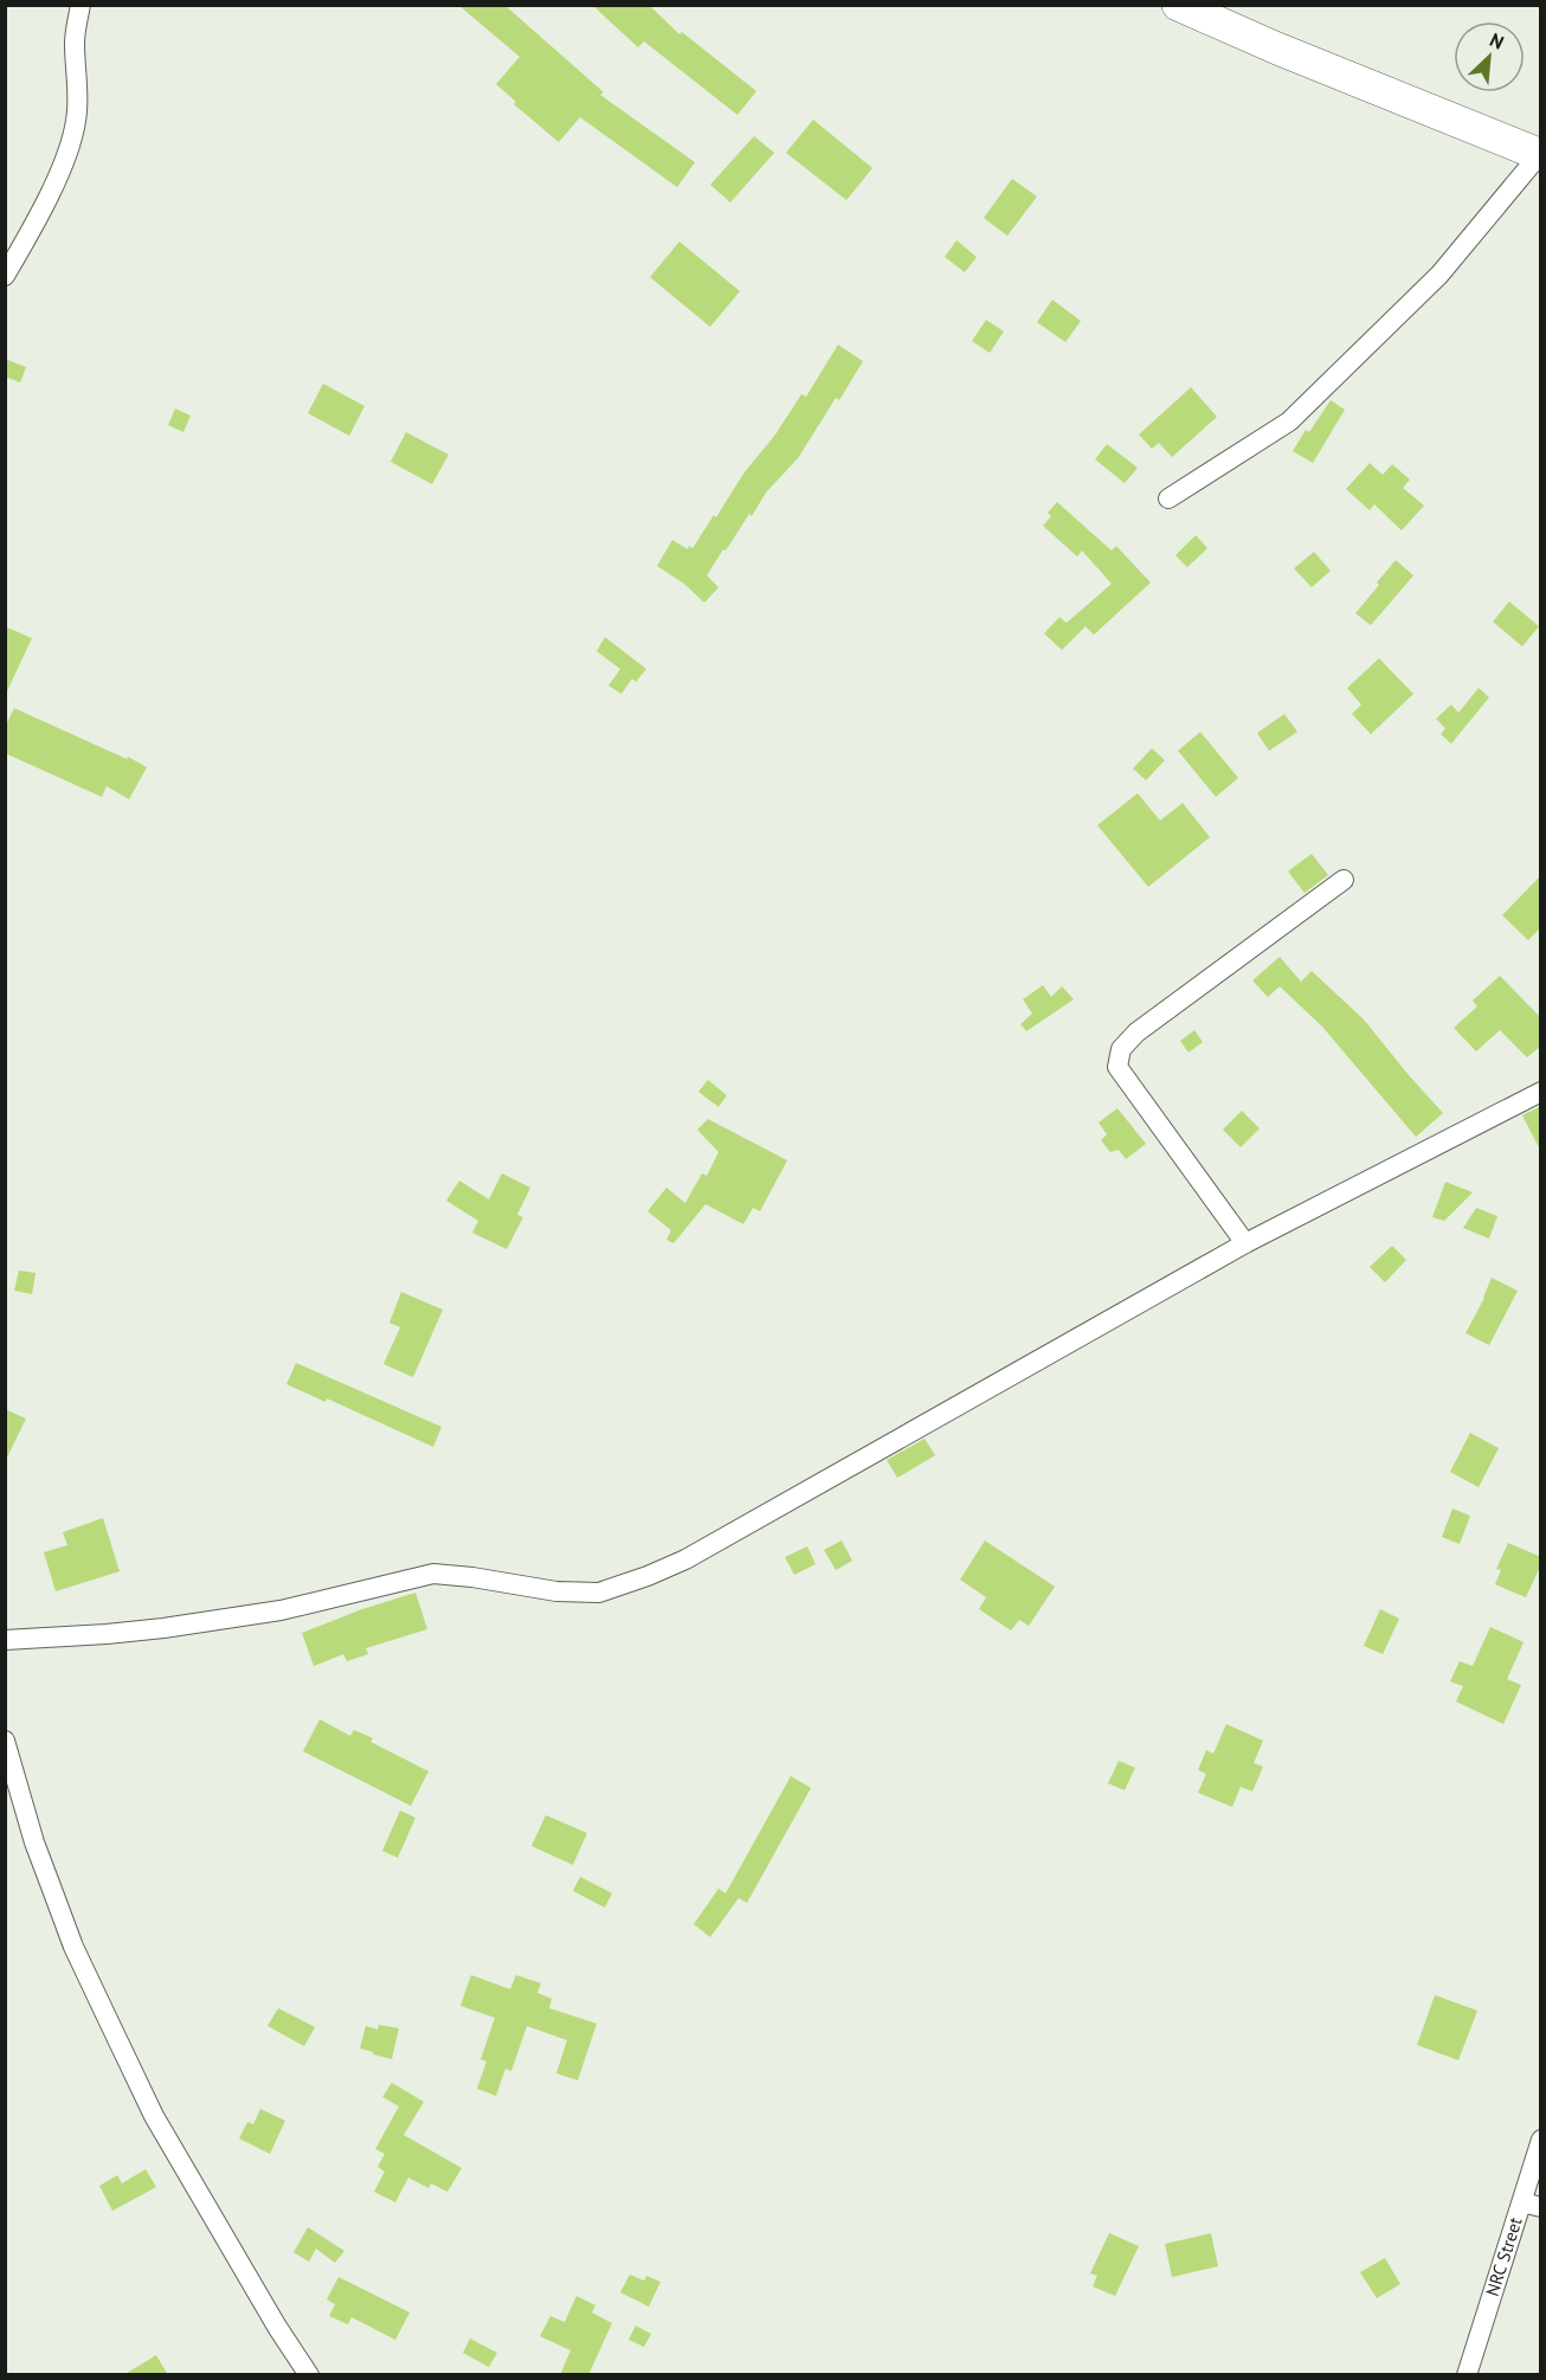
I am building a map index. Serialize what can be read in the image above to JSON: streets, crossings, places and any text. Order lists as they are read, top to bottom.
{
  "streets": {
    "street": ["NRC Street"]
  },
  "north": "top right"
}
